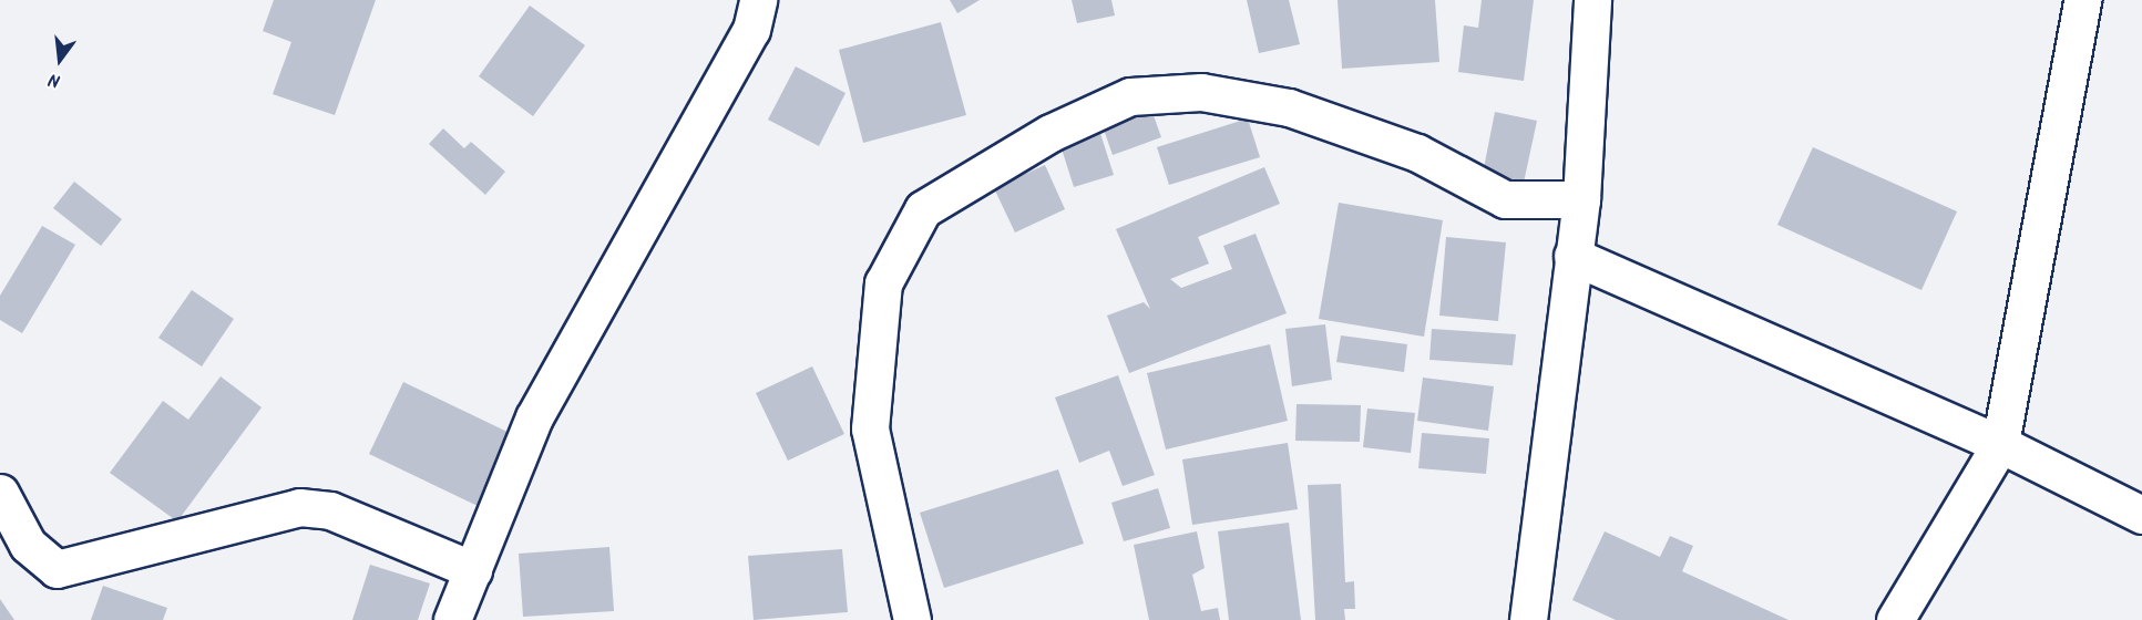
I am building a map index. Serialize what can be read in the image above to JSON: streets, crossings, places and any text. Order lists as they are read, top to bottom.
{
  "north": "bottom"
}
